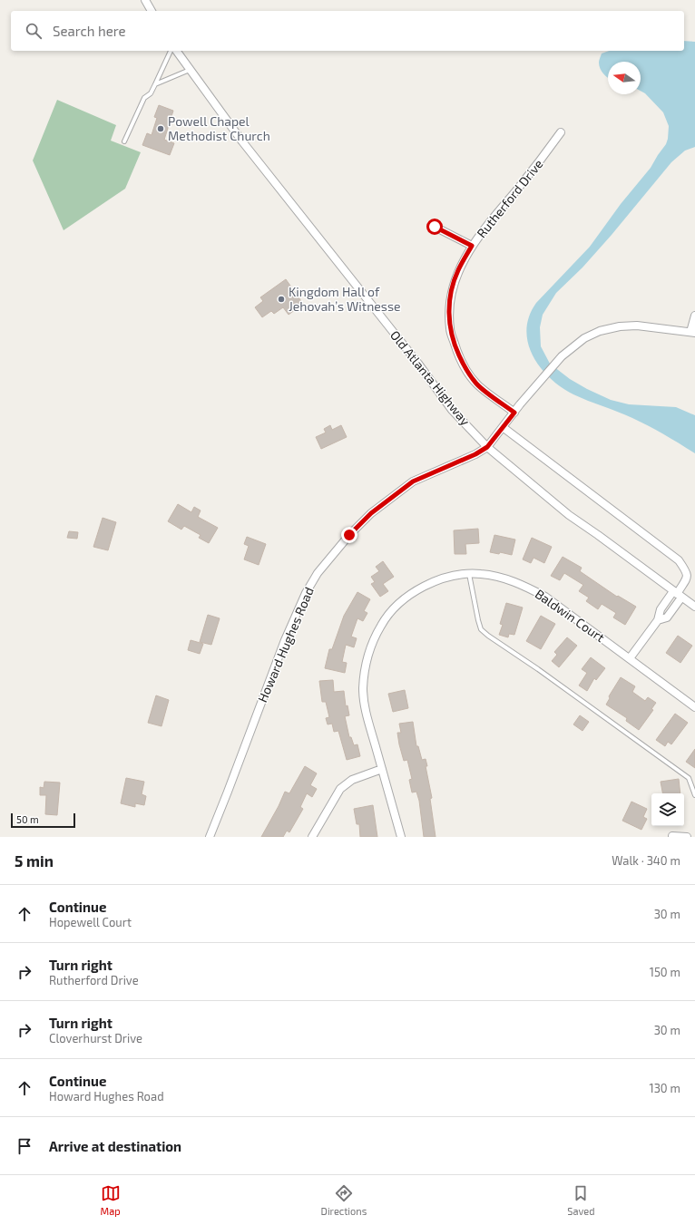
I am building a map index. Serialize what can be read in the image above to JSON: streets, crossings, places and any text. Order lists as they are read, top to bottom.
{
  "streets": {
    "street": [
      "Rutherford Drive",
      "Old Atlanta Highway",
      "Baldwin Court",
      "Howard Hughes Road"
    ]
  },
  "crossings": [
    ["Old Atlanta Highway", "Howard Hughes Road"]
  ],
  "places": ["Powell Chapel Methodist Church", "Kingdom Hall of Jehovah’s Witnesse"],
  "scale_bar": "50 m",
  "north": "left",
  "page": {
    "search": "Search here",
    "scale": "50 m",
    "heading": ["5 min", "Walk · 340 m"],
    "list": [
      ["Continue", "Hopewell Court", "30 m"],
      ["Turn right", "Rutherford Drive", "150 m"],
      ["Turn right", "Cloverhurst Drive", "30 m"],
      ["Continue", "Howard Hughes Road", "130 m"],
      "Arrive at destination"
    ],
    "nav": ["Map", "Directions", "Saved"]
  }
}
